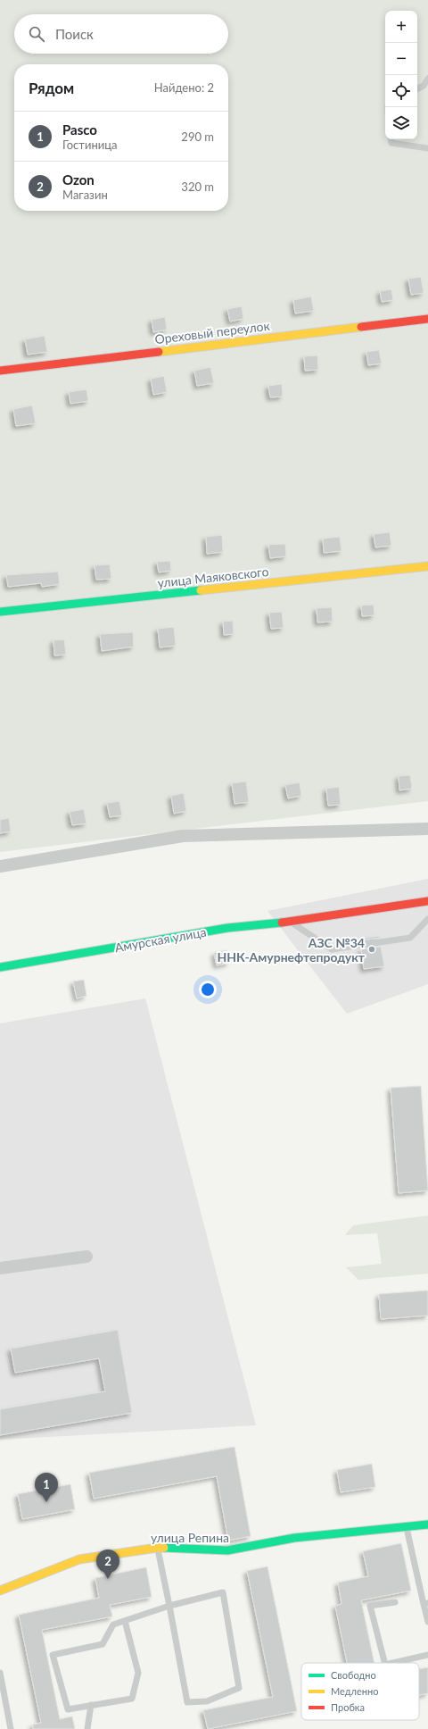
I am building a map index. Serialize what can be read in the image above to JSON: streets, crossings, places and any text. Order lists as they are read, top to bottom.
{
  "streets": {
    "street": [
      "Ореховый переулок",
      "улица Маяковского",
      "Амурская улица",
      "улица Репина"
    ]
  },
  "places": ["АЗС №34 ННК-Амурнефтепродукт"],
  "legend": ["Свободно", "Медленно", "Пробка"],
  "page": {
    "map_buttons": ["+", "−"],
    "search": "Поиск",
    "heading": ["Рядом", "Найдено: 2"],
    "list": [
      {
        "mark": "1",
        "name": "Pasco",
        "note": "Гостиница",
        "value": "290 m"
      },
      {
        "mark": "2",
        "name": "Ozon",
        "note": "Магазин",
        "value": "320 m"
      }
    ],
    "pins": ["1", "2"]
  }
}
